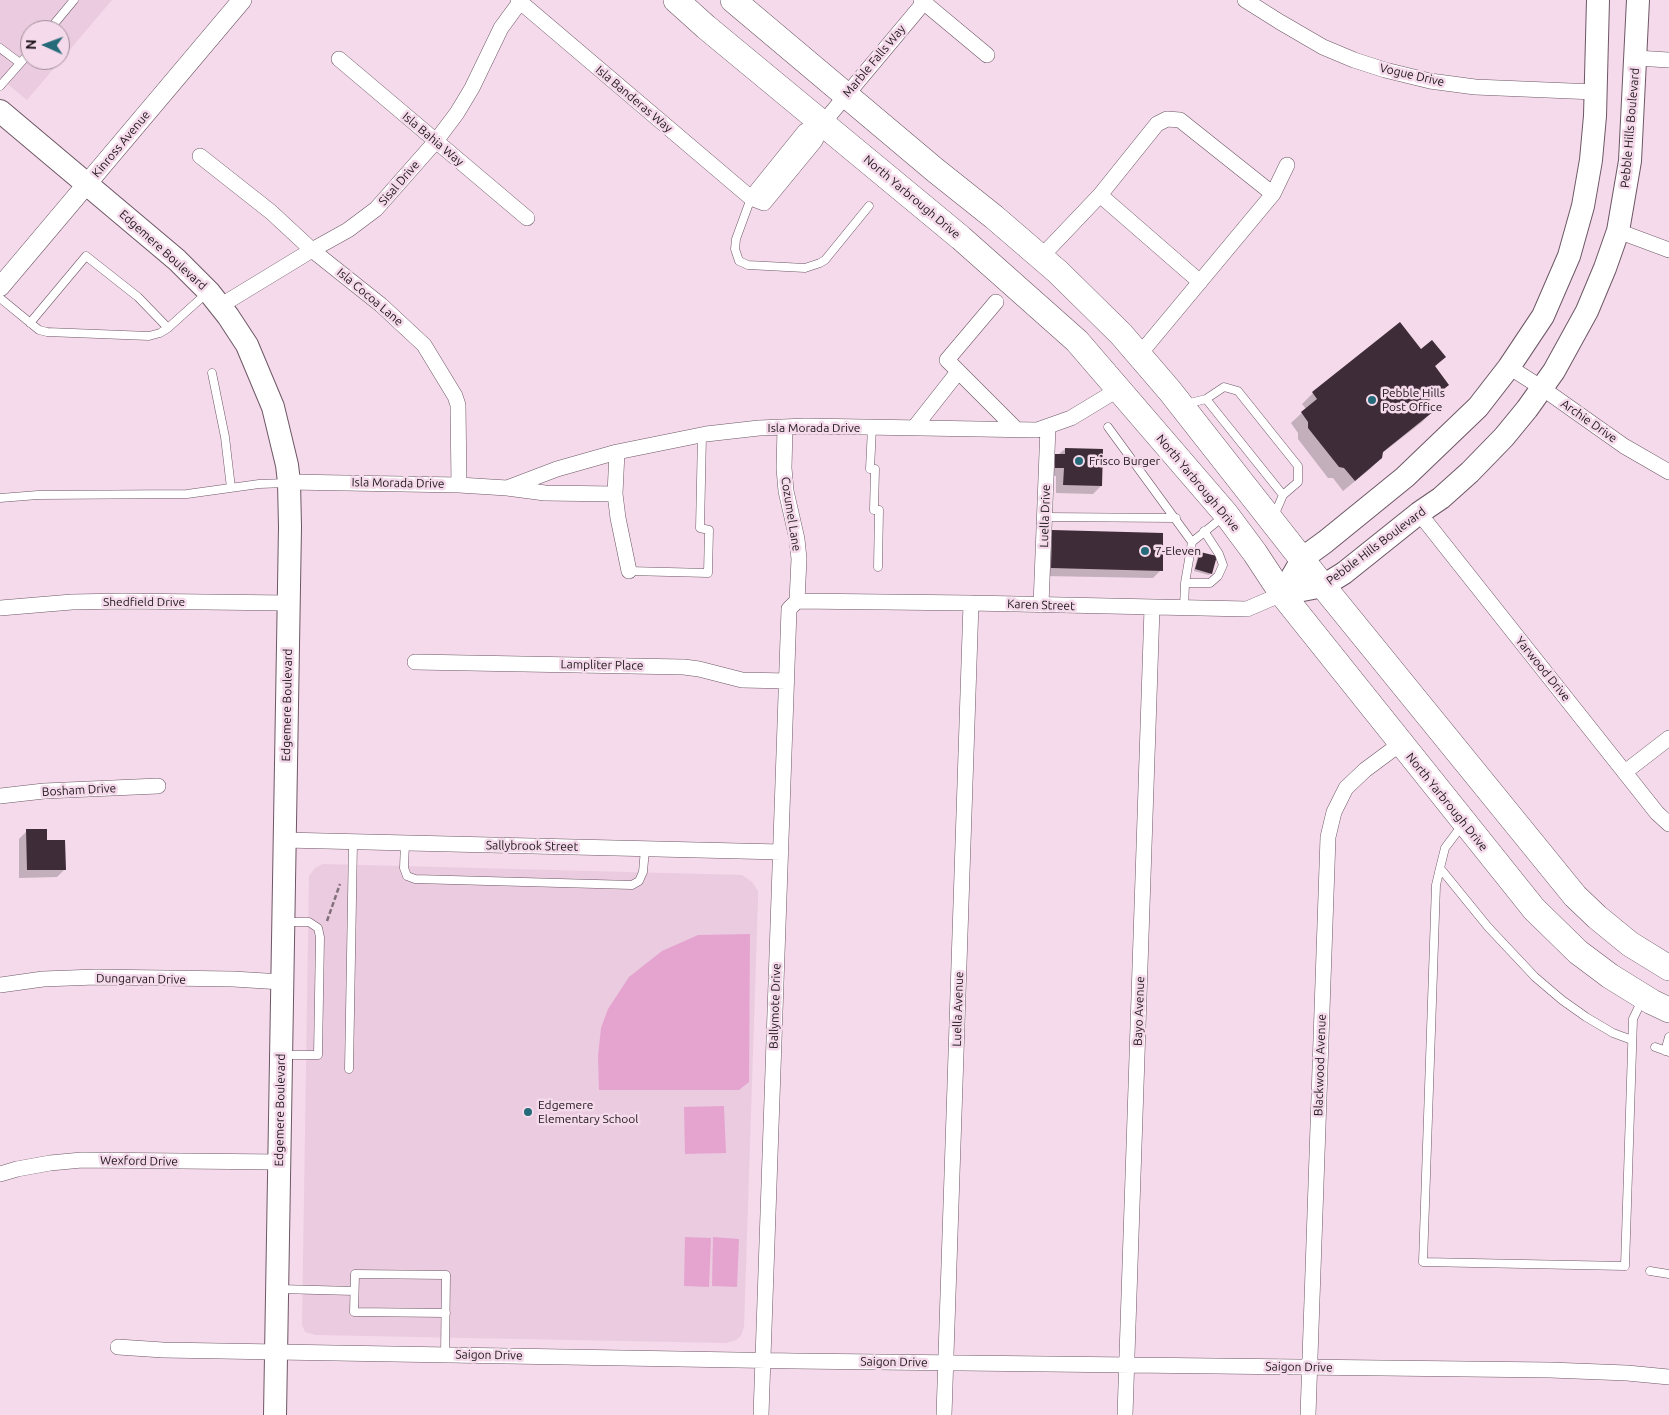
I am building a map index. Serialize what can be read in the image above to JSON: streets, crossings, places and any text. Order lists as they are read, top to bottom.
{
  "streets": {
    "main road": ["Pebble Hills Boulevard", "North Yarbrough Drive", "Edgemere Boulevard"],
    "street": [
      "Marble Falls Way",
      "Vogue Drive",
      "Isla Banderas Way",
      "Isla Bahia Way",
      "Kinross Avenue",
      "Sisal Drive",
      "Isla Cocoa Lane",
      "Archie Drive",
      "Isla Morada Drive",
      "Cozumel Lane",
      "Luella Drive",
      "Shedfield Drive",
      "Karen Street",
      "Lampliter Place",
      "Yarwood Drive",
      "Bosham Drive",
      "Sallybrook Street",
      "Dungarvan Drive",
      "Ballymote Drive",
      "Luella Avenue",
      "Bayo Avenue",
      "Blackwood Avenue",
      "Wexford Drive",
      "Saigon Drive"
    ]
  },
  "crossings": [
    ["Marble Falls Way", "Isla Banderas Way"],
    ["Marble Falls Way", "North Yarbrough Drive"],
    ["Isla Banderas Way", "Sisal Drive"],
    ["Pebble Hills Boulevard", "North Yarbrough Drive"],
    ["Pebble Hills Boulevard", "Archie Drive"],
    ["Pebble Hills Boulevard", "Karen Street"],
    ["Pebble Hills Boulevard", "Yarwood Drive"],
    ["Isla Bahia Way", "Sisal Drive"],
    ["Kinross Avenue", "Edgemere Boulevard"],
    ["Sisal Drive", "Edgemere Boulevard"],
    ["Sisal Drive", "Isla Cocoa Lane"],
    ["North Yarbrough Drive", "Isla Morada Drive"],
    ["North Yarbrough Drive", "Karen Street"],
    ["North Yarbrough Drive", "Blackwood Avenue"],
    ["Edgemere Boulevard", "Isla Morada Drive"],
    ["Edgemere Boulevard", "Shedfield Drive"],
    ["Edgemere Boulevard", "Sallybrook Street"],
    ["Edgemere Boulevard", "Dungarvan Drive"],
    ["Edgemere Boulevard", "Wexford Drive"],
    ["Edgemere Boulevard", "Saigon Drive"],
    ["Isla Cocoa Lane", "Isla Morada Drive"],
    ["Isla Morada Drive", "Cozumel Lane"],
    ["Isla Morada Drive", "Luella Drive"],
    ["Cozumel Lane", "Karen Street"],
    ["Cozumel Lane", "Ballymote Drive"],
    ["Luella Drive", "Karen Street"],
    ["Karen Street", "Ballymote Drive"],
    ["Karen Street", "Luella Avenue"],
    ["Karen Street", "Bayo Avenue"],
    ["Lampliter Place", "Ballymote Drive"],
    ["Sallybrook Street", "Ballymote Drive"],
    ["Ballymote Drive", "Saigon Drive"],
    ["Luella Avenue", "Saigon Drive"],
    ["Bayo Avenue", "Saigon Drive"],
    ["Blackwood Avenue", "Saigon Drive"]
  ],
  "places": [
    "Pebble Hills Post Office",
    "Frisco Burger",
    "7-Eleven",
    "Edgemere Elementary School"
  ],
  "north": "left"
}
